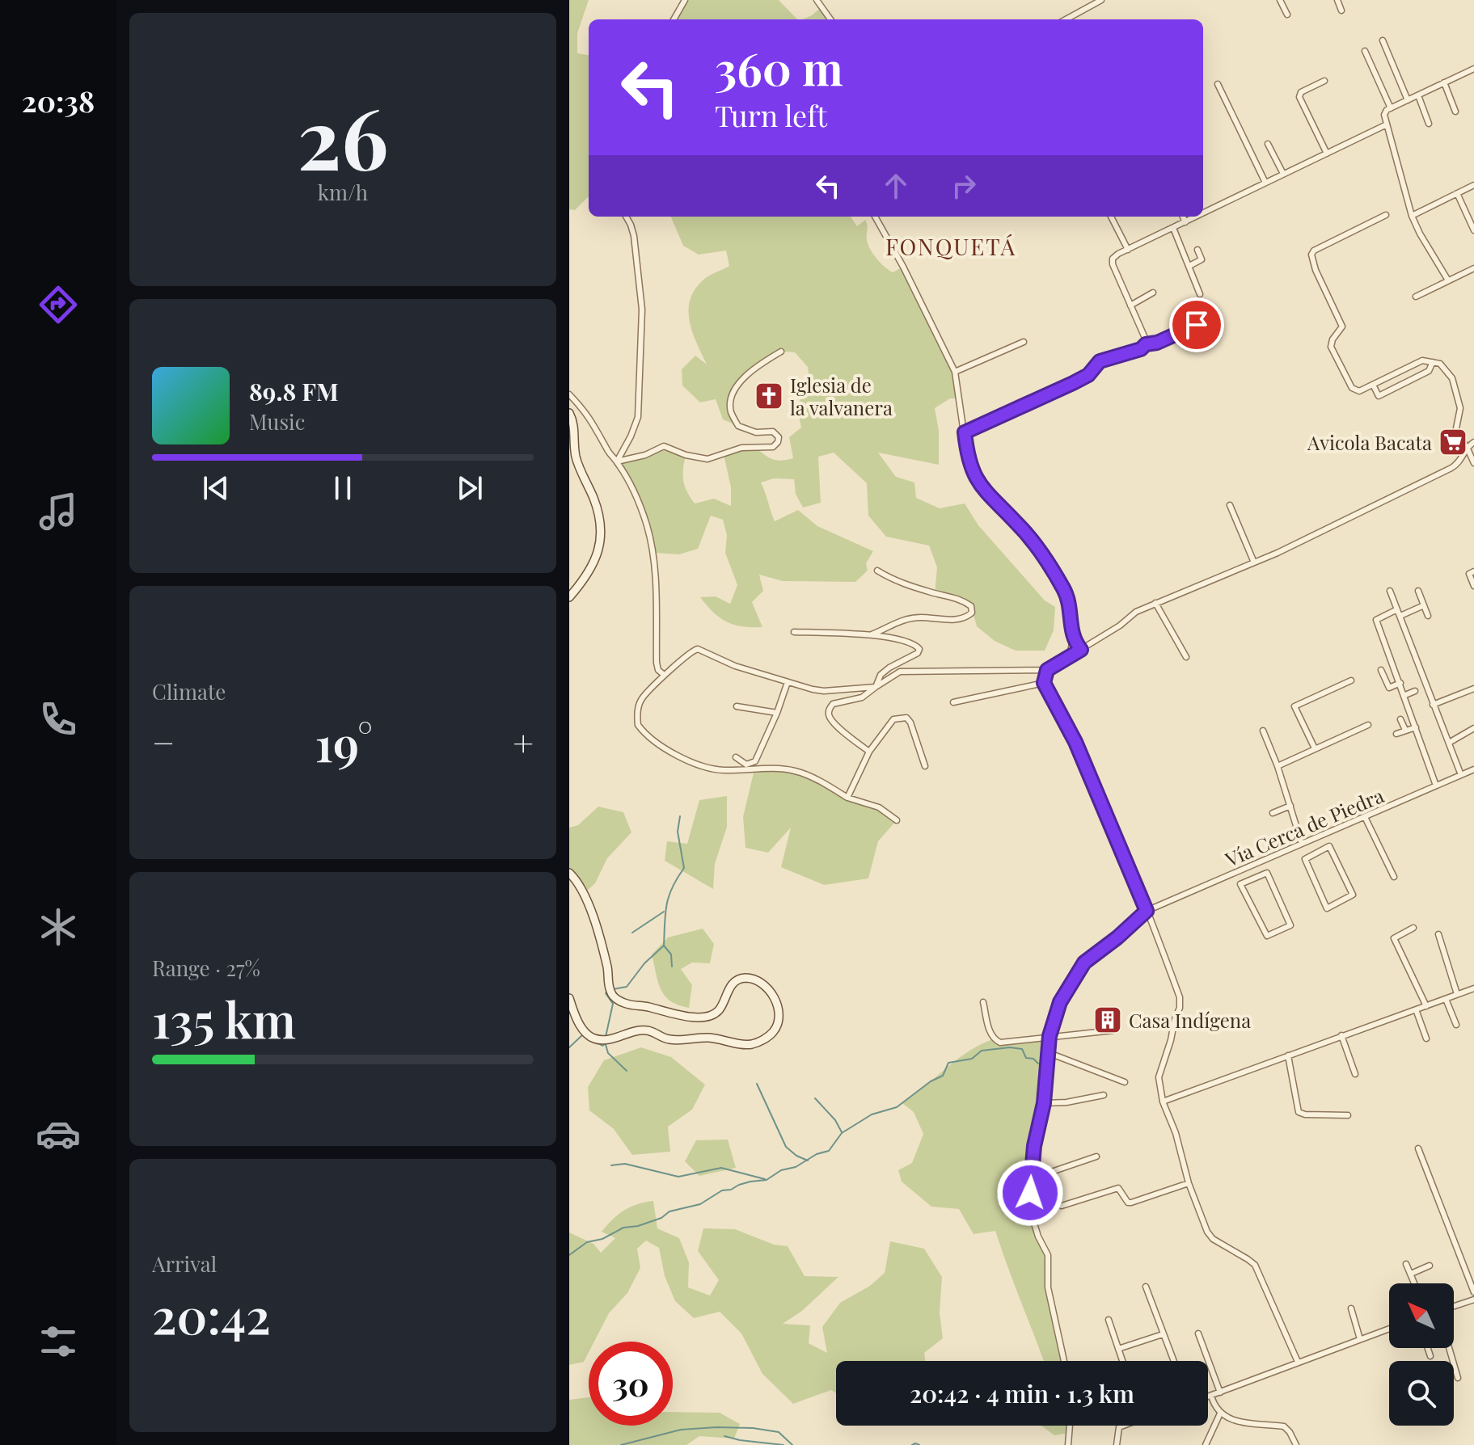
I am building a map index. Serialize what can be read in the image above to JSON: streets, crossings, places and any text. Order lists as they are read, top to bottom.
{
  "streets": {
    "street": ["Vía Cerca de Piedra"]
  },
  "districts": ["FONQUETÁ"],
  "places": {
    "church": ["Iglesia de la valvanera"],
    "supermarket": ["Avicola Bacata"],
    "building": ["Casa Indígena"]
  },
  "north": "top left",
  "page": {
    "tabs": "20:38",
    "tile": [
      ["26", "km/h"],
      "Climate",
      ["Range · 27%", "135 km"],
      ["Arrival", "20:42"]
    ],
    "turn": ["360 m", "Turn left"],
    "song": ["89.8 FM", "Music"],
    "heat": ["−", "19°", "+"],
    "limit": "30",
    "trip": "20:42 · 4 min · 1.3 km"
  }
}
